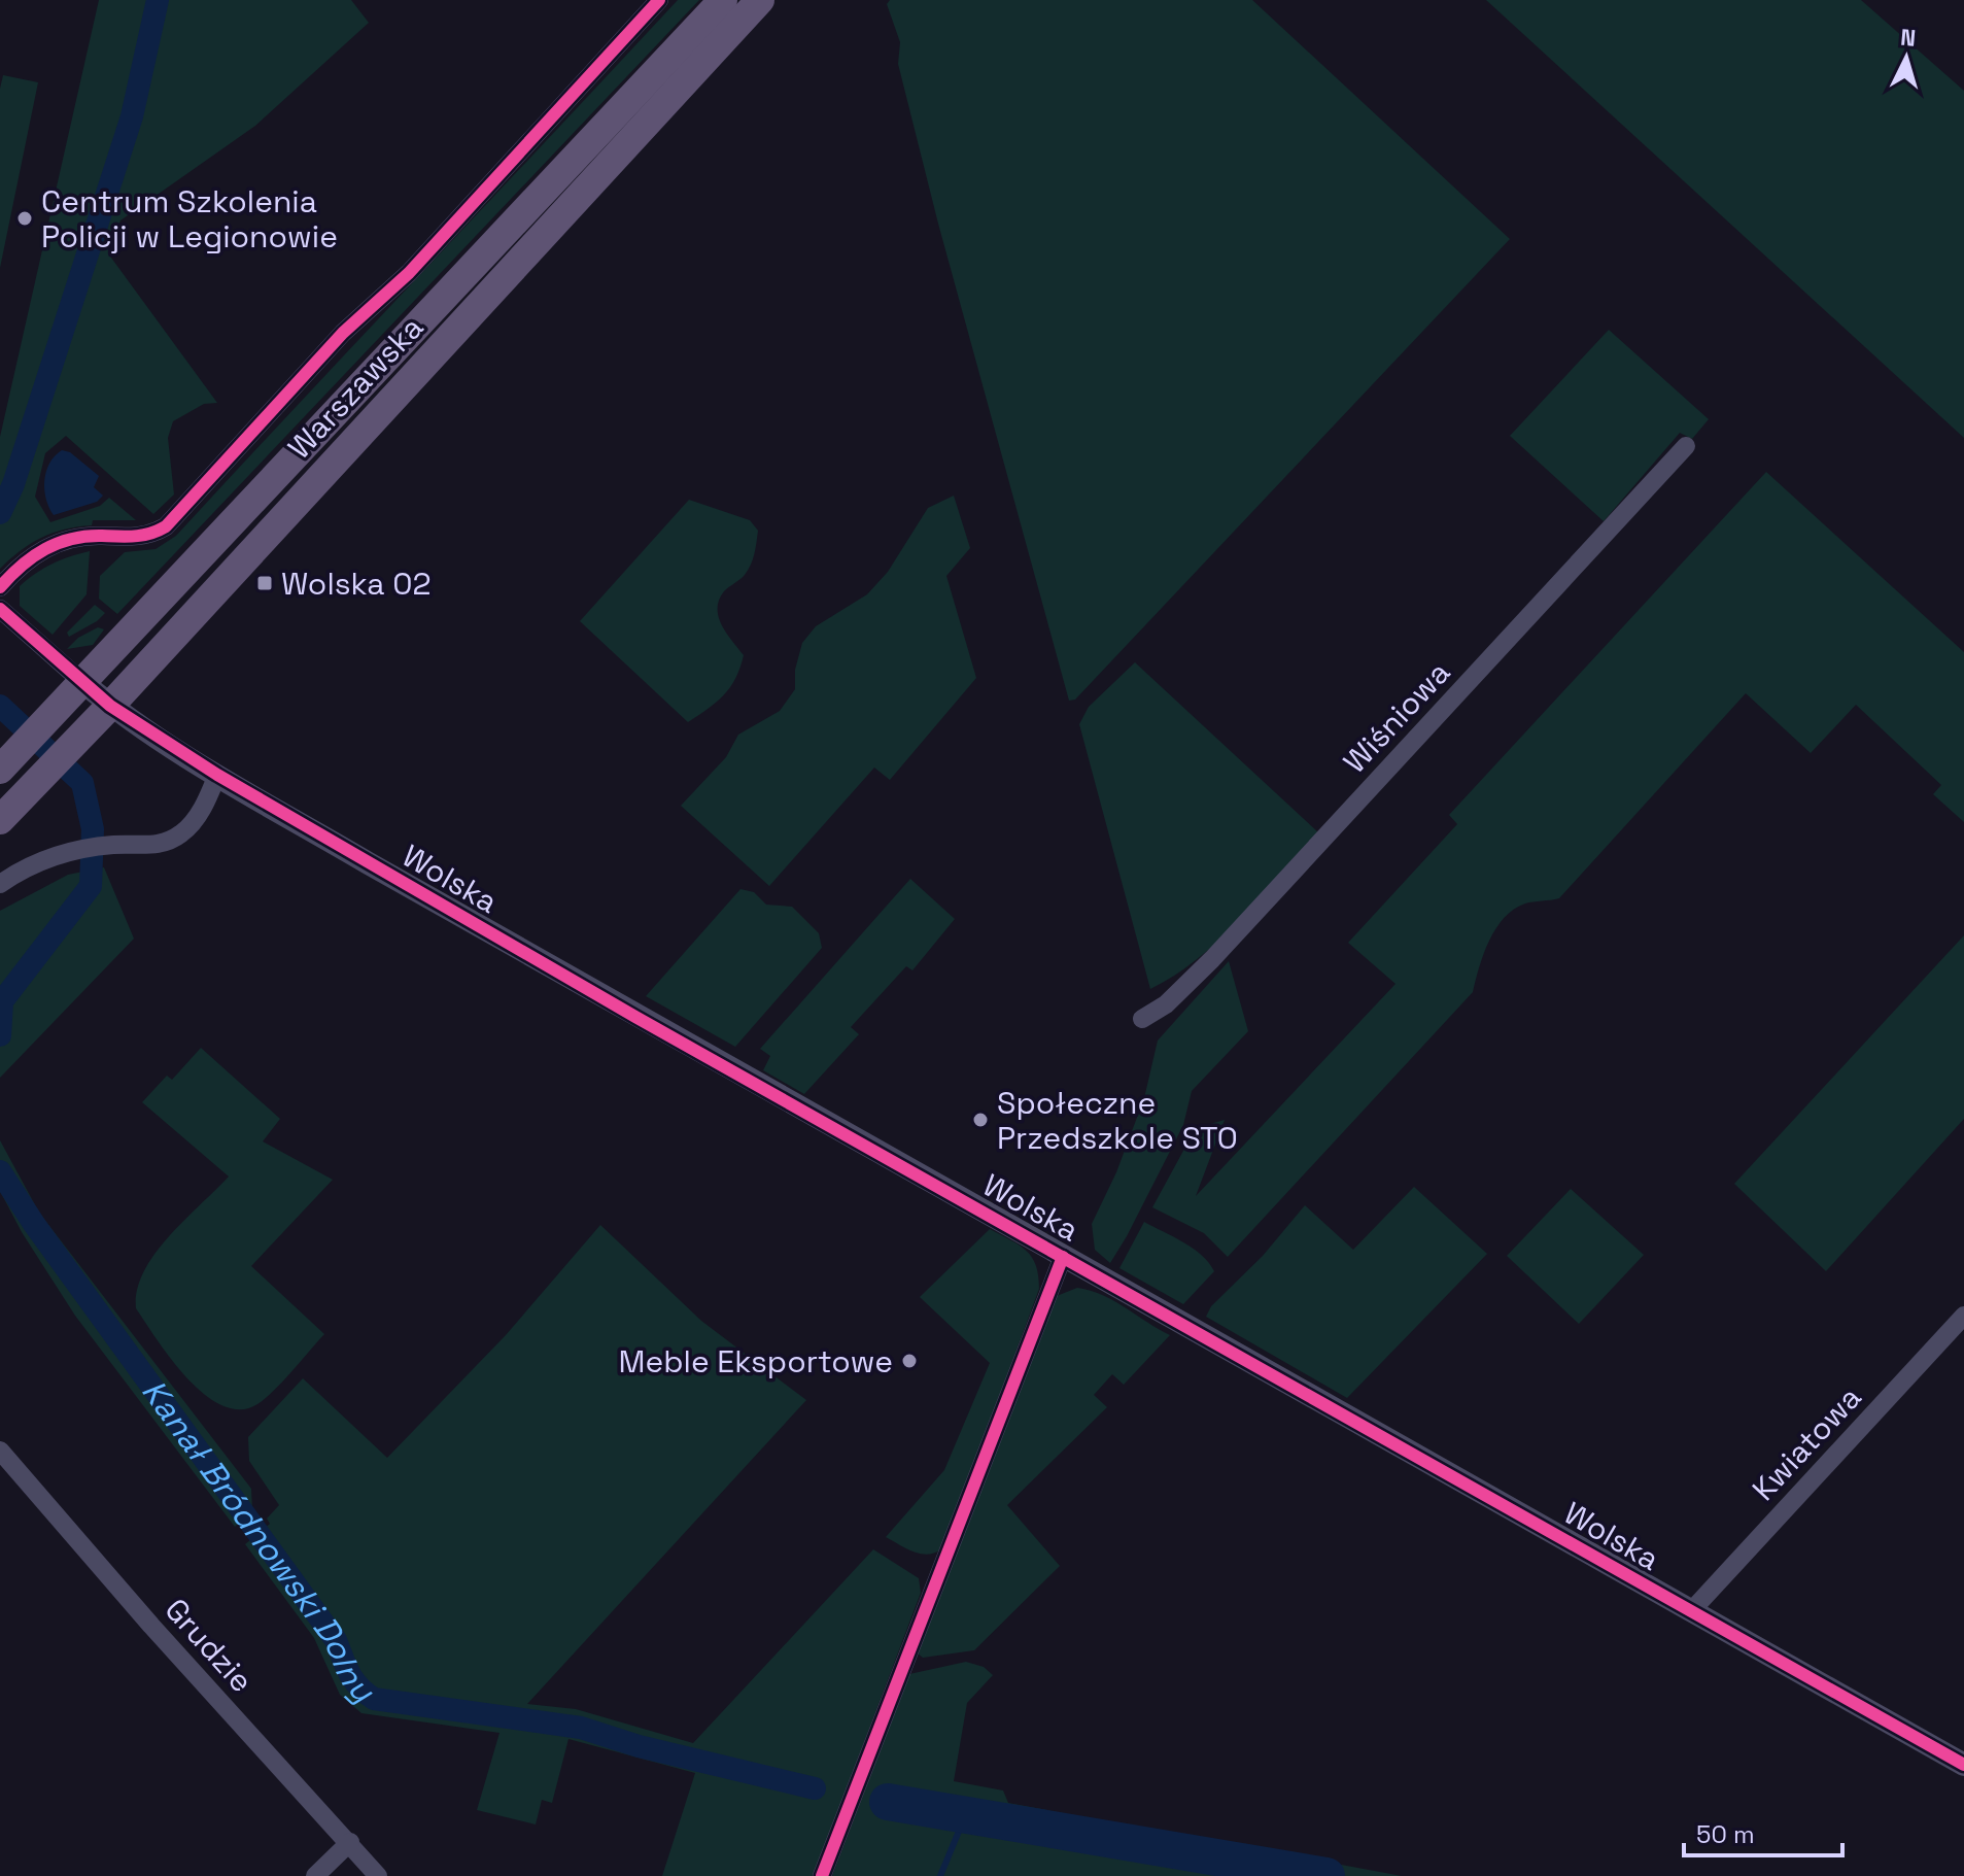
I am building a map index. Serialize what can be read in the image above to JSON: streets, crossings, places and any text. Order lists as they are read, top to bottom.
{
  "streets": {
    "main road": ["Warszawska"],
    "street": [
      "Wiśniowa",
      "Wolska",
      "Kwiatowa",
      "Grudzie"
    ]
  },
  "crossings": [
    ["Warszawska", "Wolska"],
    ["Wolska", "Kwiatowa"]
  ],
  "water": ["Kanał Bródnowski Dolny"],
  "places": {
    "other": ["Centrum Szkolenia Policji w Legionowie", "Społeczne Przedszkole STO", "Meble Eksportowe"],
    "transit": ["Wolska 02"]
  },
  "scale_bar": "50 m",
  "north": "top"
}
